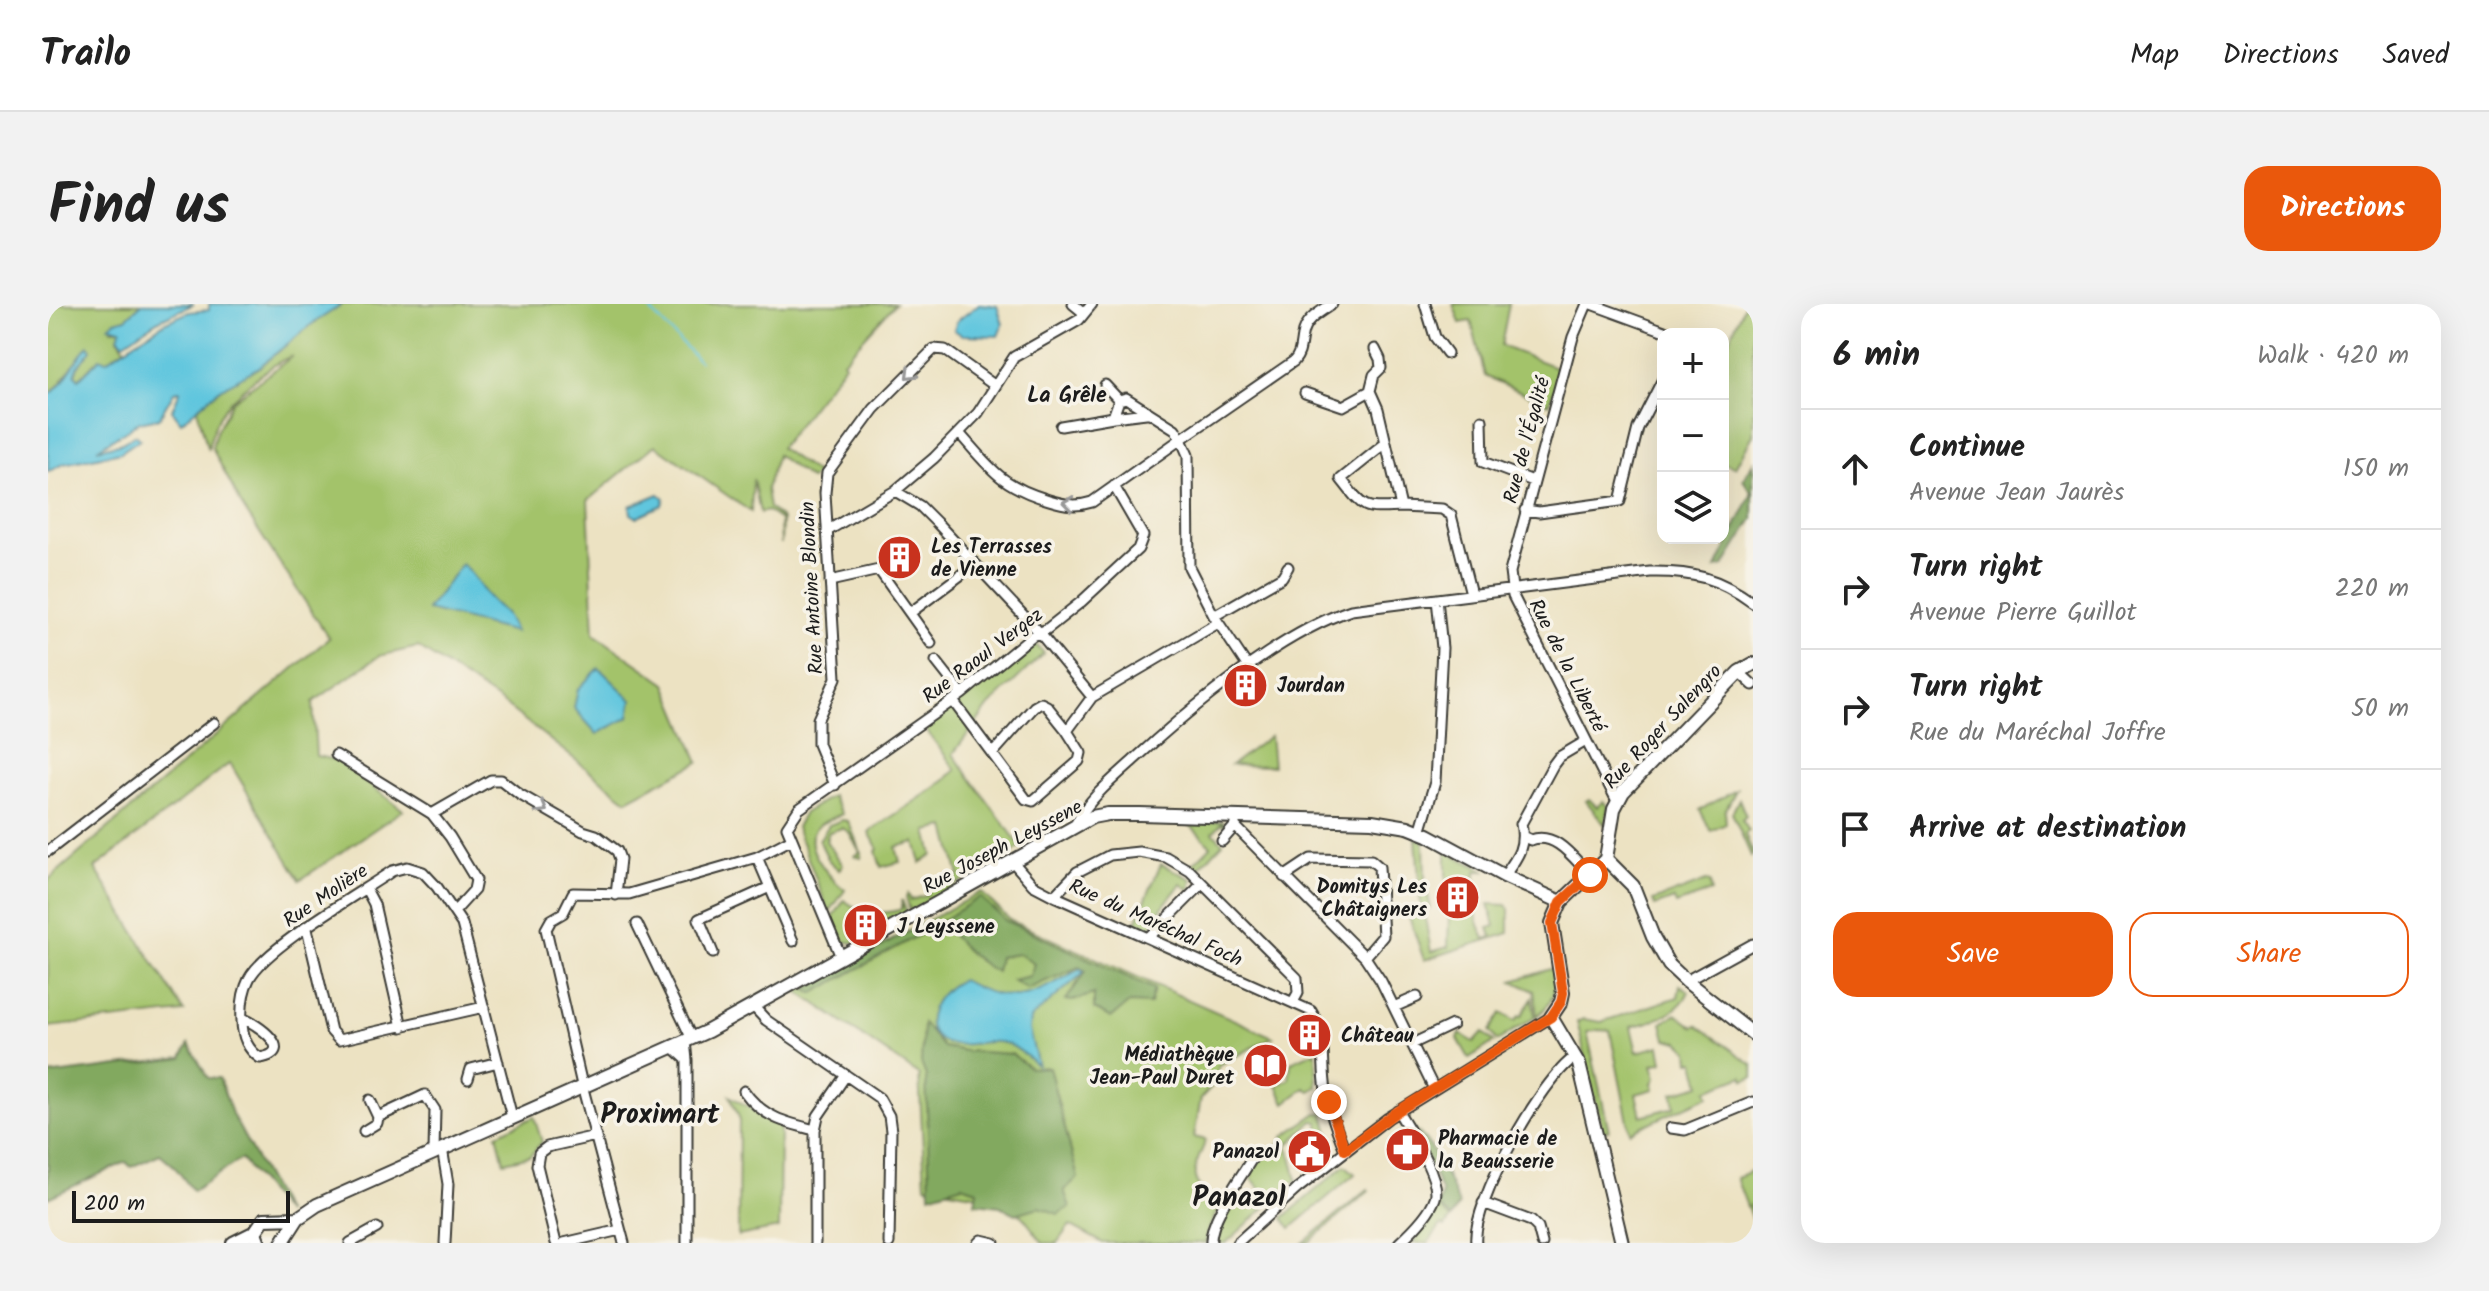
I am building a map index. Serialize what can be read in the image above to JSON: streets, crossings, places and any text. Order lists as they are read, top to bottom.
{
  "streets": {
    "street": [
      "Rue de l'Égalité",
      "Rue Antoine Blondin",
      "Rue Raoul Vergez",
      "Rue de la Liberté",
      "Rue Roger Salengro",
      "Rue Joseph Leyssene",
      "Rue Molière",
      "Rue du Maréchal Foch"
    ]
  },
  "crossings": [
    ["Rue de l'Égalité", "Rue de la Liberté"],
    ["Rue Antoine Blondin", "Rue Raoul Vergez"],
    ["Rue de la Liberté", "Rue Roger Salengro"],
    ["Rue Joseph Leyssene", "Rue Molière"],
    ["Rue Joseph Leyssene", "Rue du Maréchal Foch"]
  ],
  "districts": ["La Grêle", "Proximart", "Panazol"],
  "places": {
    "building": [
      "Les Terrasses de Vienne",
      "Jourdan",
      "Domitys Les Châtaigners",
      "J Leyssene",
      "Château"
    ],
    "library": ["Médiathèque Jean-Paul Duret"],
    "pharmacy": ["Pharmacie de la Beausserie"],
    "public building": ["Panazol"]
  },
  "scale_bar": "200 m",
  "page": {
    "header": "Trailo",
    "nav": ["Map", "Directions", "Saved"],
    "title": "Find us",
    "buttons": [
      "Directions",
      ["Save", "Share"]
    ],
    "heading": ["6 min", "Walk · 420 m"],
    "map_buttons": ["+", "−"],
    "list": [
      ["Continue", "Avenue Jean Jaurès", "150 m"],
      ["Turn right", "Avenue Pierre Guillot", "220 m"],
      ["Turn right", "Rue du Maréchal Joffre", "50 m"],
      "Arrive at destination"
    ],
    "scale": "200 m"
  }
}
